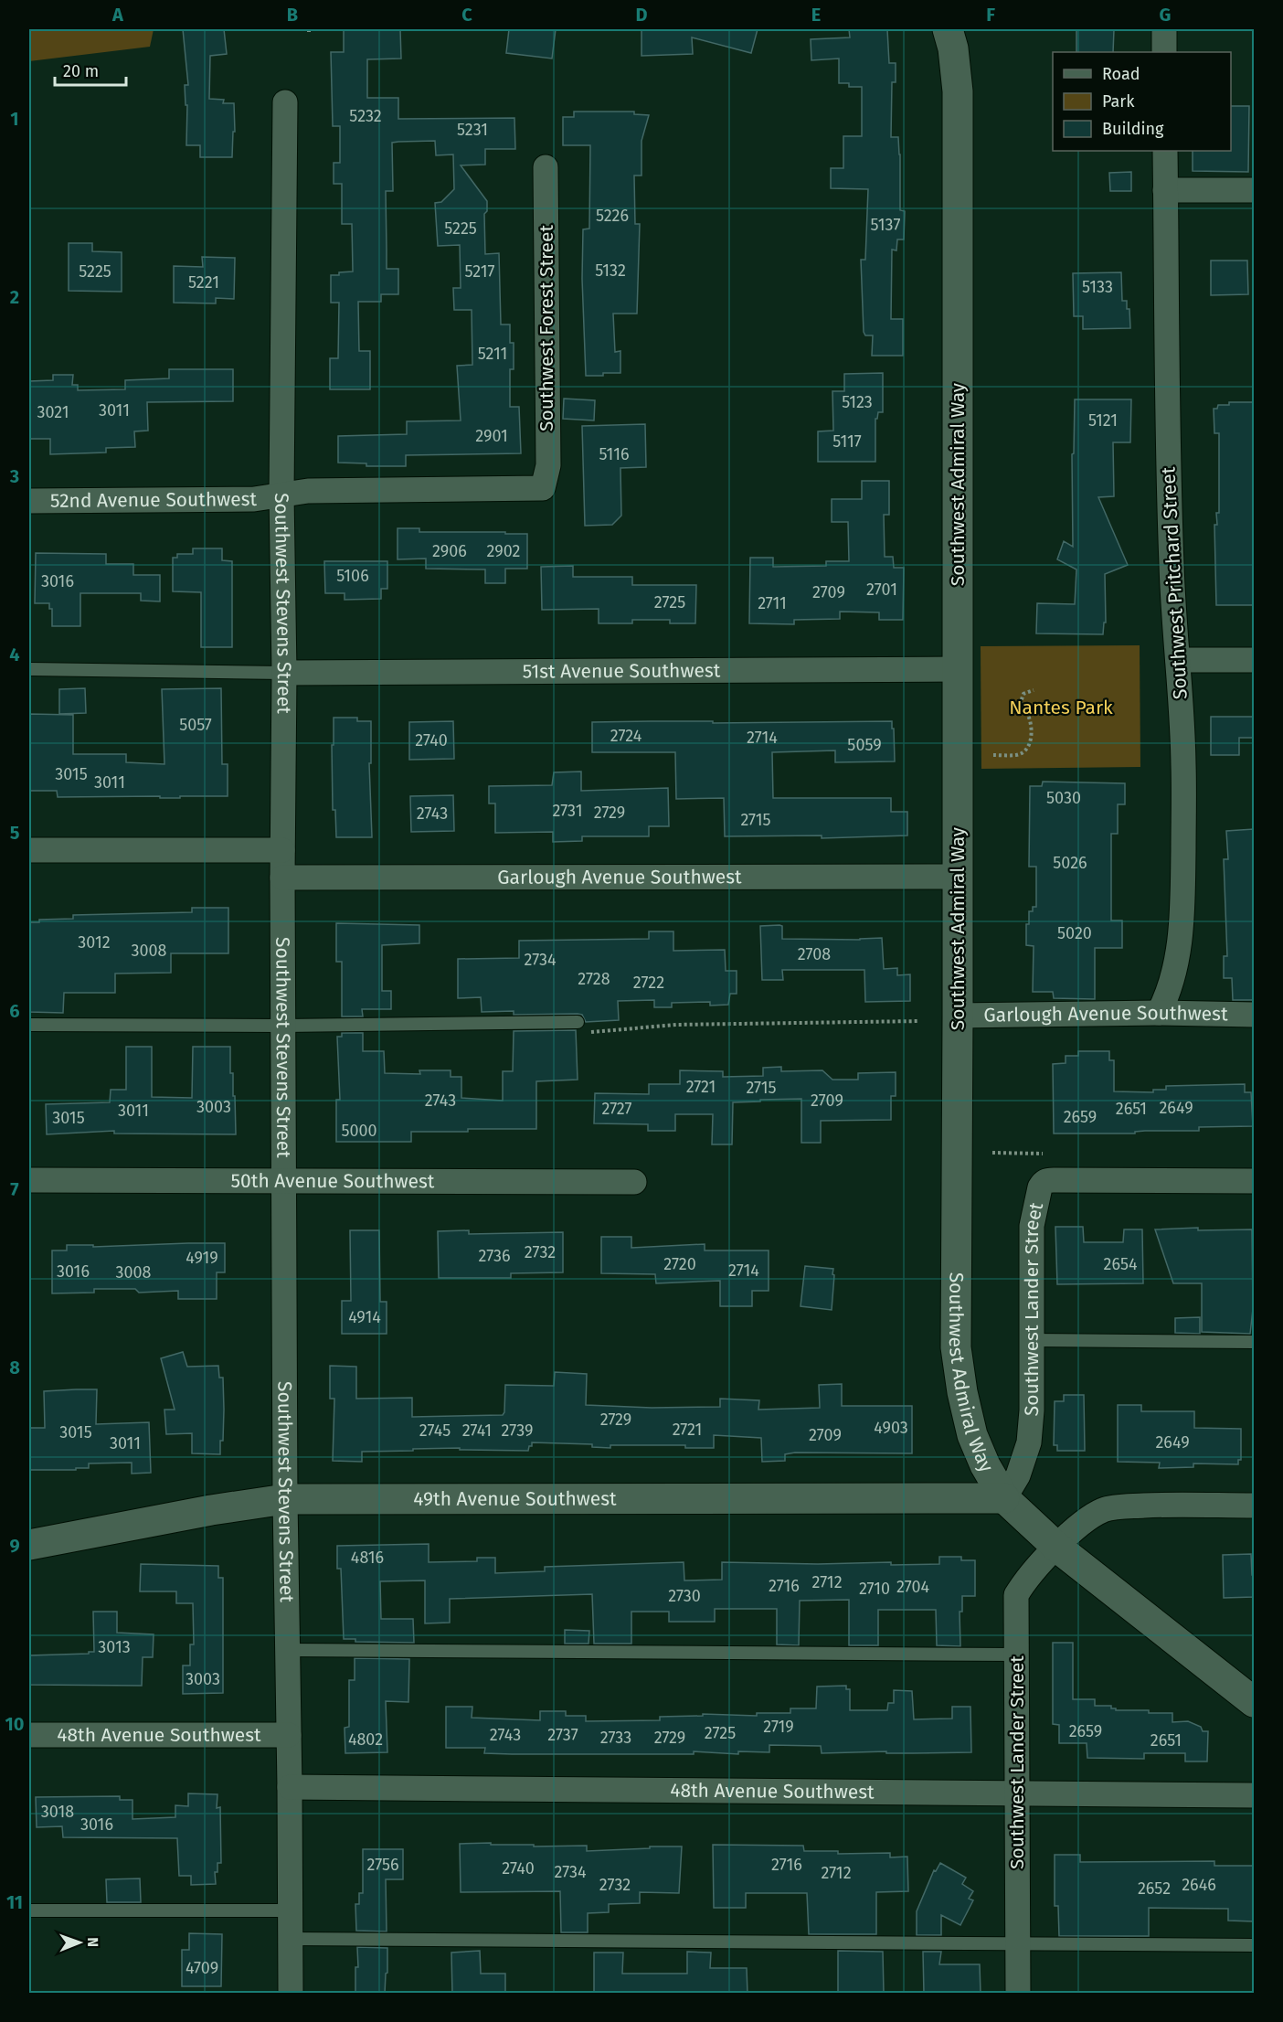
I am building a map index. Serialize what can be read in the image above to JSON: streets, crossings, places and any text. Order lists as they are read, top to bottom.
{
  "streets": {
    "main road": ["Southwest Admiral Way", "49th Avenue Southwest"],
    "street": [
      "Southwest Forest Street",
      "52nd Avenue Southwest",
      "Southwest Pritchard Street",
      "Southwest Stevens Street",
      "51st Avenue Southwest",
      "Garlough Avenue Southwest",
      "50th Avenue Southwest",
      "Southwest Lander Street",
      "48th Avenue Southwest"
    ]
  },
  "crossings": [
    ["Southwest Forest Street", "52nd Avenue Southwest"],
    ["Southwest Admiral Way", "51st Avenue Southwest"],
    ["Southwest Admiral Way", "Garlough Avenue Southwest"],
    ["Southwest Admiral Way", "Southwest Lander Street"],
    ["Southwest Admiral Way", "49th Avenue Southwest"],
    ["52nd Avenue Southwest", "Southwest Stevens Street"],
    ["Southwest Pritchard Street", "Garlough Avenue Southwest"],
    ["Southwest Stevens Street", "51st Avenue Southwest"],
    ["Southwest Stevens Street", "Garlough Avenue Southwest"],
    ["Southwest Stevens Street", "50th Avenue Southwest"],
    ["Southwest Stevens Street", "49th Avenue Southwest"],
    ["Southwest Stevens Street", "48th Avenue Southwest"],
    ["Southwest Lander Street", "49th Avenue Southwest"],
    ["Southwest Lander Street", "48th Avenue Southwest"]
  ],
  "parks": ["Nantes Park"],
  "house_numbers": [
    "5232",
    "5231",
    "5226",
    "5137",
    "5225",
    "5132",
    "5225",
    "5217",
    "5221",
    "5133",
    "5211",
    "5123",
    "3011",
    "3021",
    "5121",
    "2901",
    "5117",
    "5116",
    "2906",
    "2902",
    "5106",
    "3016",
    "2701",
    "2709",
    "2725",
    "2711",
    "5057",
    "2724",
    "2714",
    "2740",
    "5059",
    "3015",
    "3011",
    "5030",
    "2731",
    "2729",
    "2743",
    "2715",
    "5026",
    "5020",
    "3012",
    "3008",
    "2708",
    "2734",
    "2728",
    "2722",
    "2721",
    "2715",
    "2743",
    "2709",
    "3003",
    "2649",
    "2727",
    "2651",
    "3011",
    "2659",
    "3015",
    "5000",
    "2732",
    "2736",
    "4919",
    "2720",
    "2654",
    "2714",
    "3016",
    "3008",
    "4914",
    "2729",
    "4903",
    "2721",
    "2745",
    "2741",
    "2739",
    "3015",
    "2709",
    "2649",
    "3011",
    "4816",
    "2712",
    "2716",
    "2704",
    "2710",
    "2730",
    "3013",
    "3003",
    "2719",
    "2659",
    "2725",
    "2743",
    "2737",
    "2733",
    "2729",
    "4802",
    "2651",
    "3018",
    "3016",
    "2756",
    "2716",
    "2740",
    "2734",
    "2712",
    "2732",
    "2646",
    "2652",
    "4709"
  ],
  "legend": ["Road", "Park", "Building"],
  "scale_bar": "20 m",
  "north": "right",
  "grid": {
    "columns": [
      "A",
      "B",
      "C",
      "D",
      "E",
      "F",
      "G"
    ],
    "rows": [
      "1",
      "2",
      "3",
      "4",
      "5",
      "6",
      "7",
      "8",
      "9",
      "10",
      "11"
    ]
  }
}
